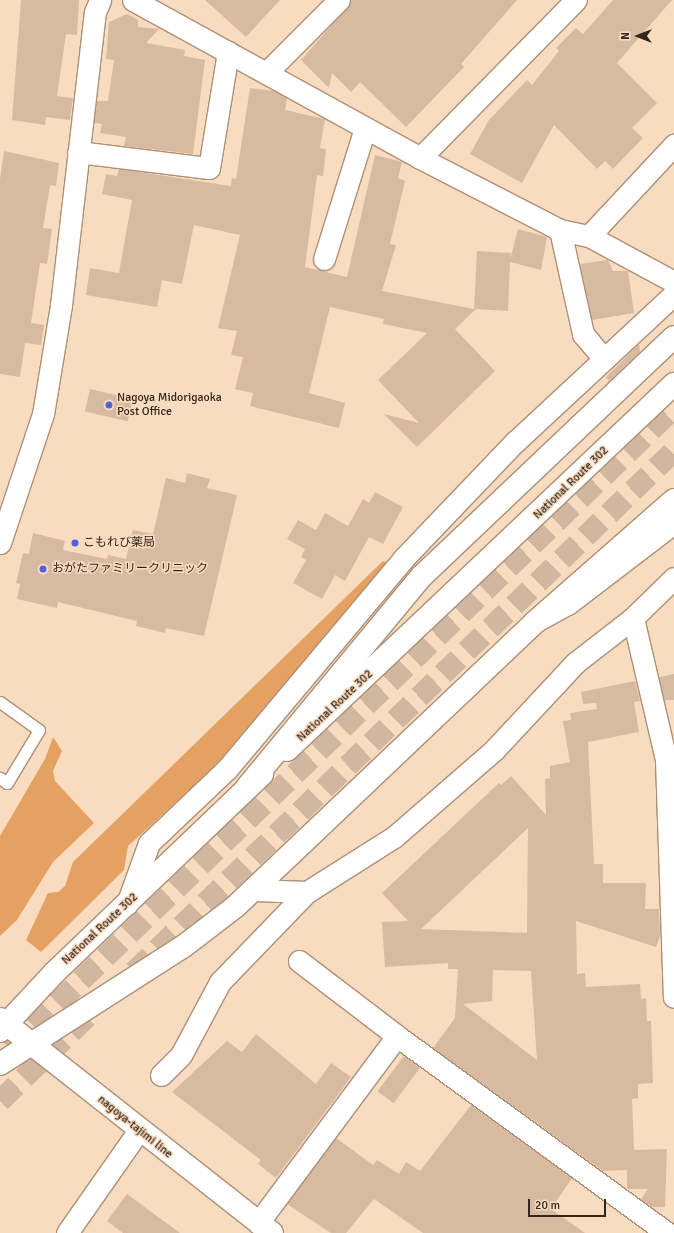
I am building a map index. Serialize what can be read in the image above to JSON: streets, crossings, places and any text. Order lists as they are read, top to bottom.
{
  "streets": {
    "main road": ["National Route 302", "nagoya-tajimi line"]
  },
  "crossings": [
    ["National Route 302", "nagoya-tajimi line"]
  ],
  "places": ["Nagoya Midorigaoka Post Office", "こもれび薬局", "おがたファミリークリニック"],
  "scale_bar": "20 m",
  "north": "left"
}
